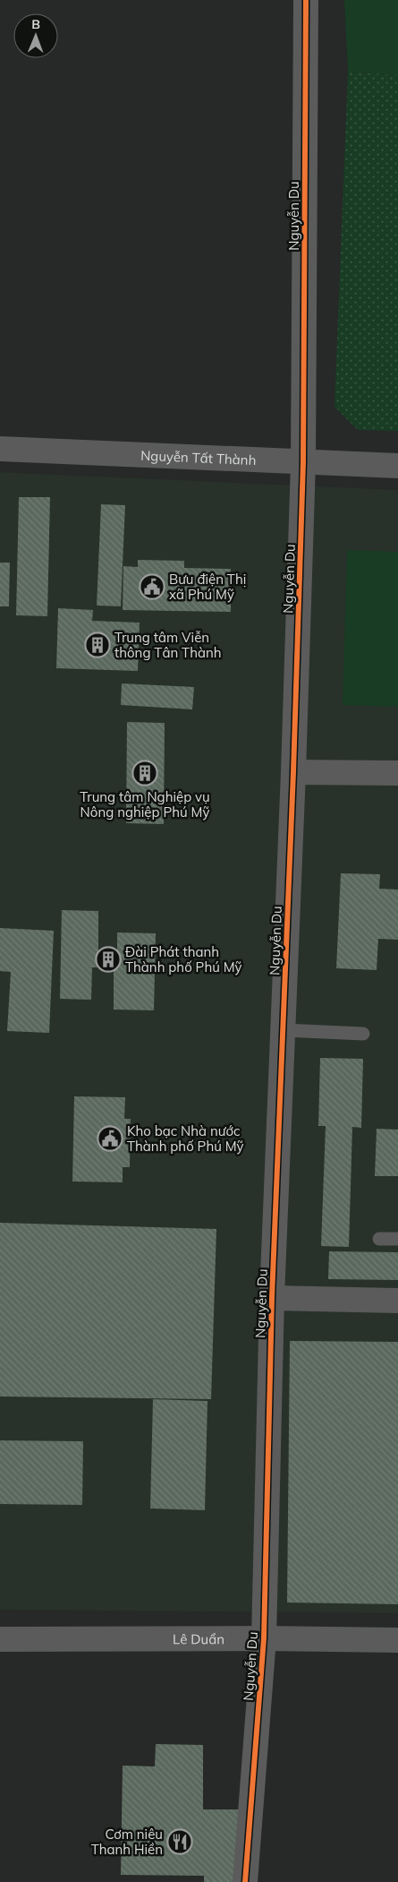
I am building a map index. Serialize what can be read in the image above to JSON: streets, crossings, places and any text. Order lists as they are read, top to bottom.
{
  "streets": {
    "street": ["Nguyễn Du", "Nguyễn Tất Thành", "Lê Duẩn"]
  },
  "crossings": [
    ["Nguyễn Du", "Nguyễn Tất Thành"],
    ["Nguyễn Du", "Lê Duẩn"]
  ],
  "places": {
    "public building": ["Bưu điện Thị xã Phú Mỹ", "Kho bạc Nhà nước Thành phố Phú Mỹ"],
    "building": ["Trung tâm Viễn thông Tân Thành", "Trung tâm Nghiệp vụ Nông nghiệp Phú Mỹ", "Đài Phát thanh Thành phố Phú Mỹ"],
    "restaurant": ["Cơm niêu Thanh Hiền"]
  },
  "north": "top"
}
